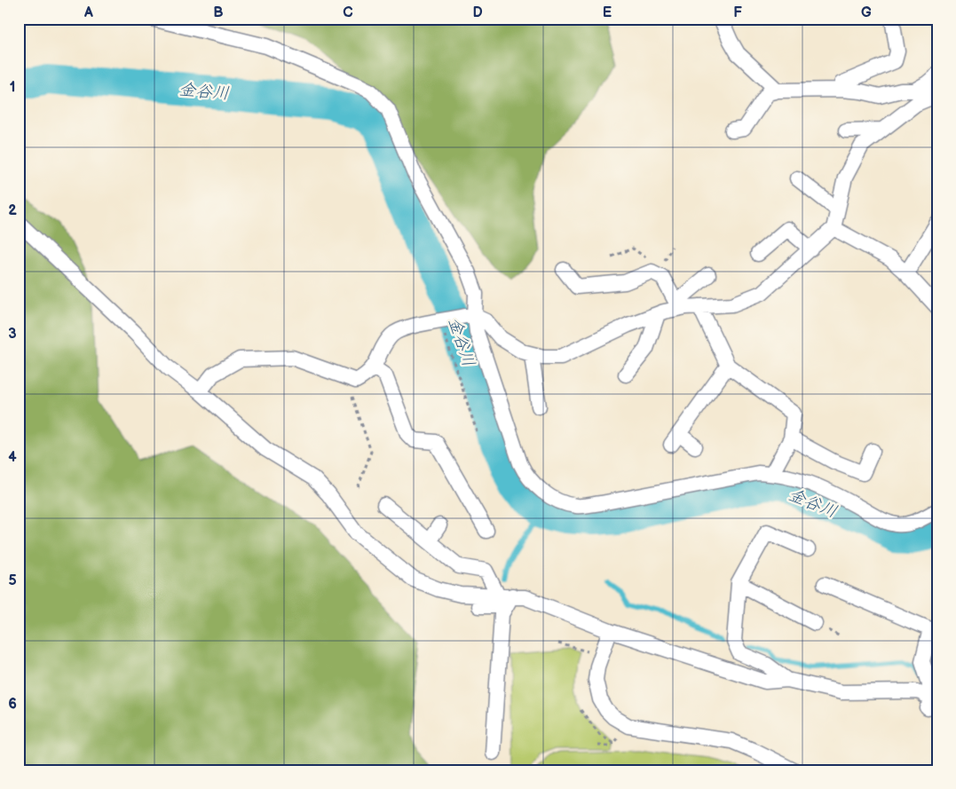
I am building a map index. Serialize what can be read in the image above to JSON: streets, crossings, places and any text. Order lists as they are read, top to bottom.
{
  "water": ["金谷川"],
  "grid": {
    "columns": [
      "A",
      "B",
      "C",
      "D",
      "E",
      "F",
      "G"
    ],
    "rows": [
      "1",
      "2",
      "3",
      "4",
      "5",
      "6"
    ]
  }
}
